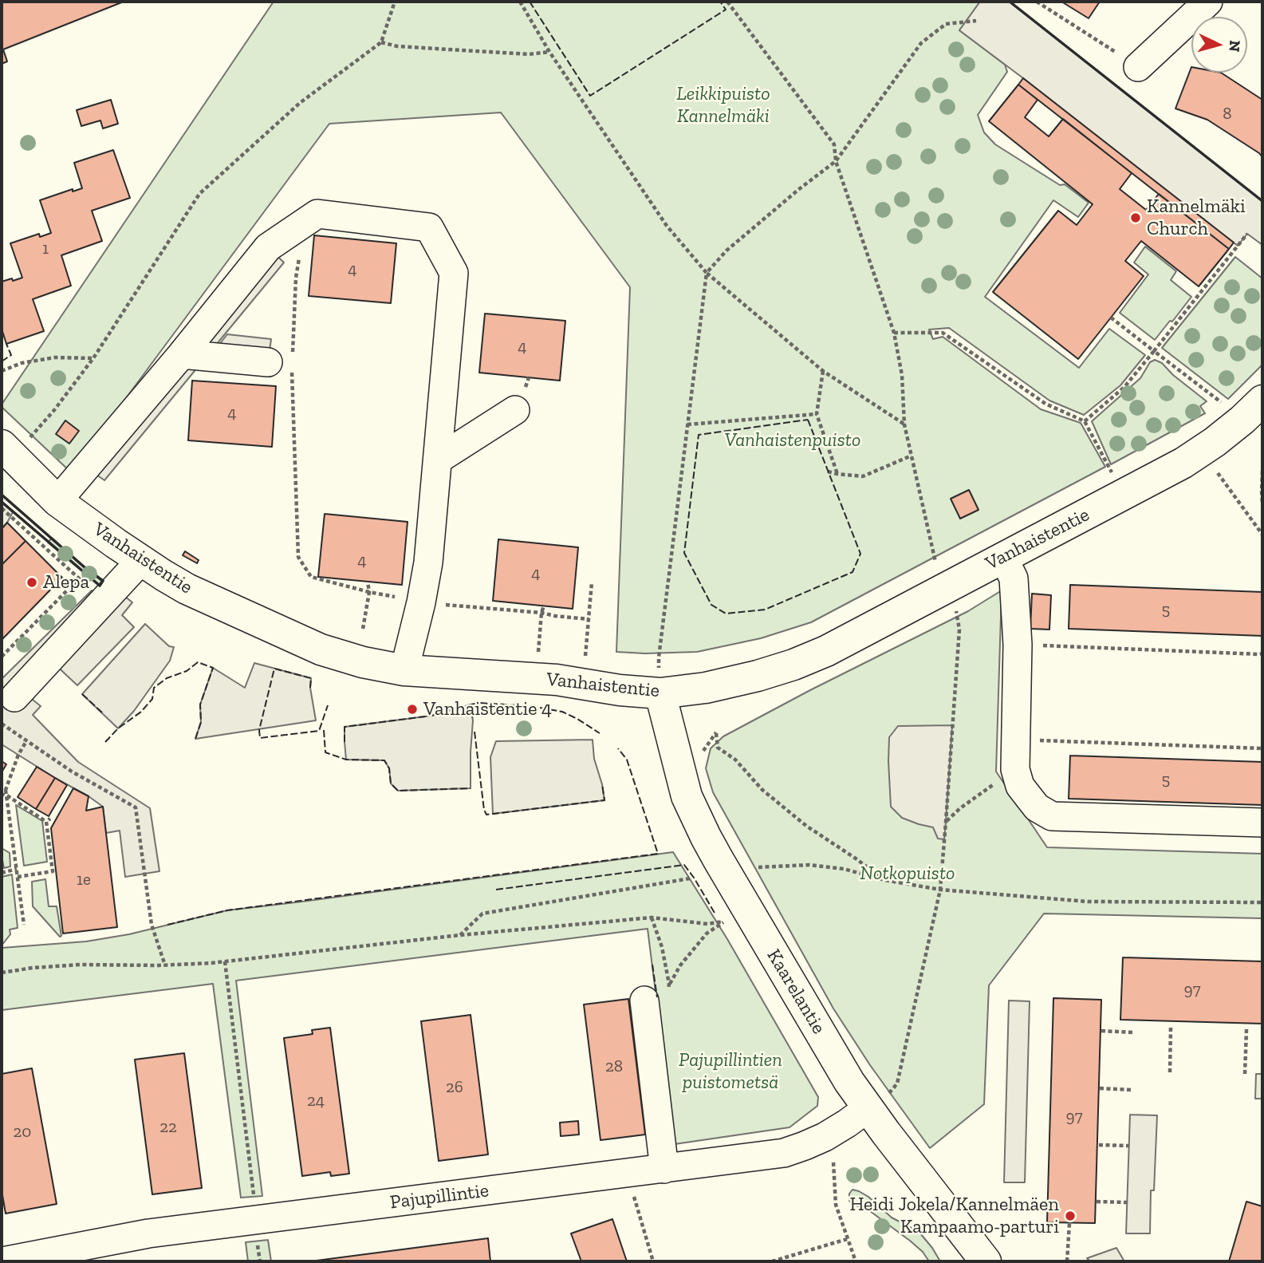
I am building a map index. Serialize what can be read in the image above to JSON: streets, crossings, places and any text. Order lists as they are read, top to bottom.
{
  "streets": {
    "main road": ["Vanhaistentie", "Kaarelantie"],
    "street": ["Pajupillintie"]
  },
  "crossings": [
    ["Vanhaistentie", "Kaarelantie"],
    ["Kaarelantie", "Pajupillintie"]
  ],
  "parks": [
    "Leikkipuisto Kannelmäki",
    "Vanhaistenpuisto",
    "Notkopuisto",
    "Pajupillintien puistometsä"
  ],
  "places": [
    "Kannelmäki Church",
    "Alepa",
    "Vanhaistentie 4",
    "Heidi Jokela/Kannelmäen Kampaamo-parturi"
  ],
  "house_numbers": [
    "8",
    "1",
    "4",
    "4",
    "4",
    "4",
    "4",
    "5",
    "5",
    "1e",
    "97",
    "28",
    "26",
    "24",
    "97",
    "22",
    "20"
  ],
  "north": "right"
}
